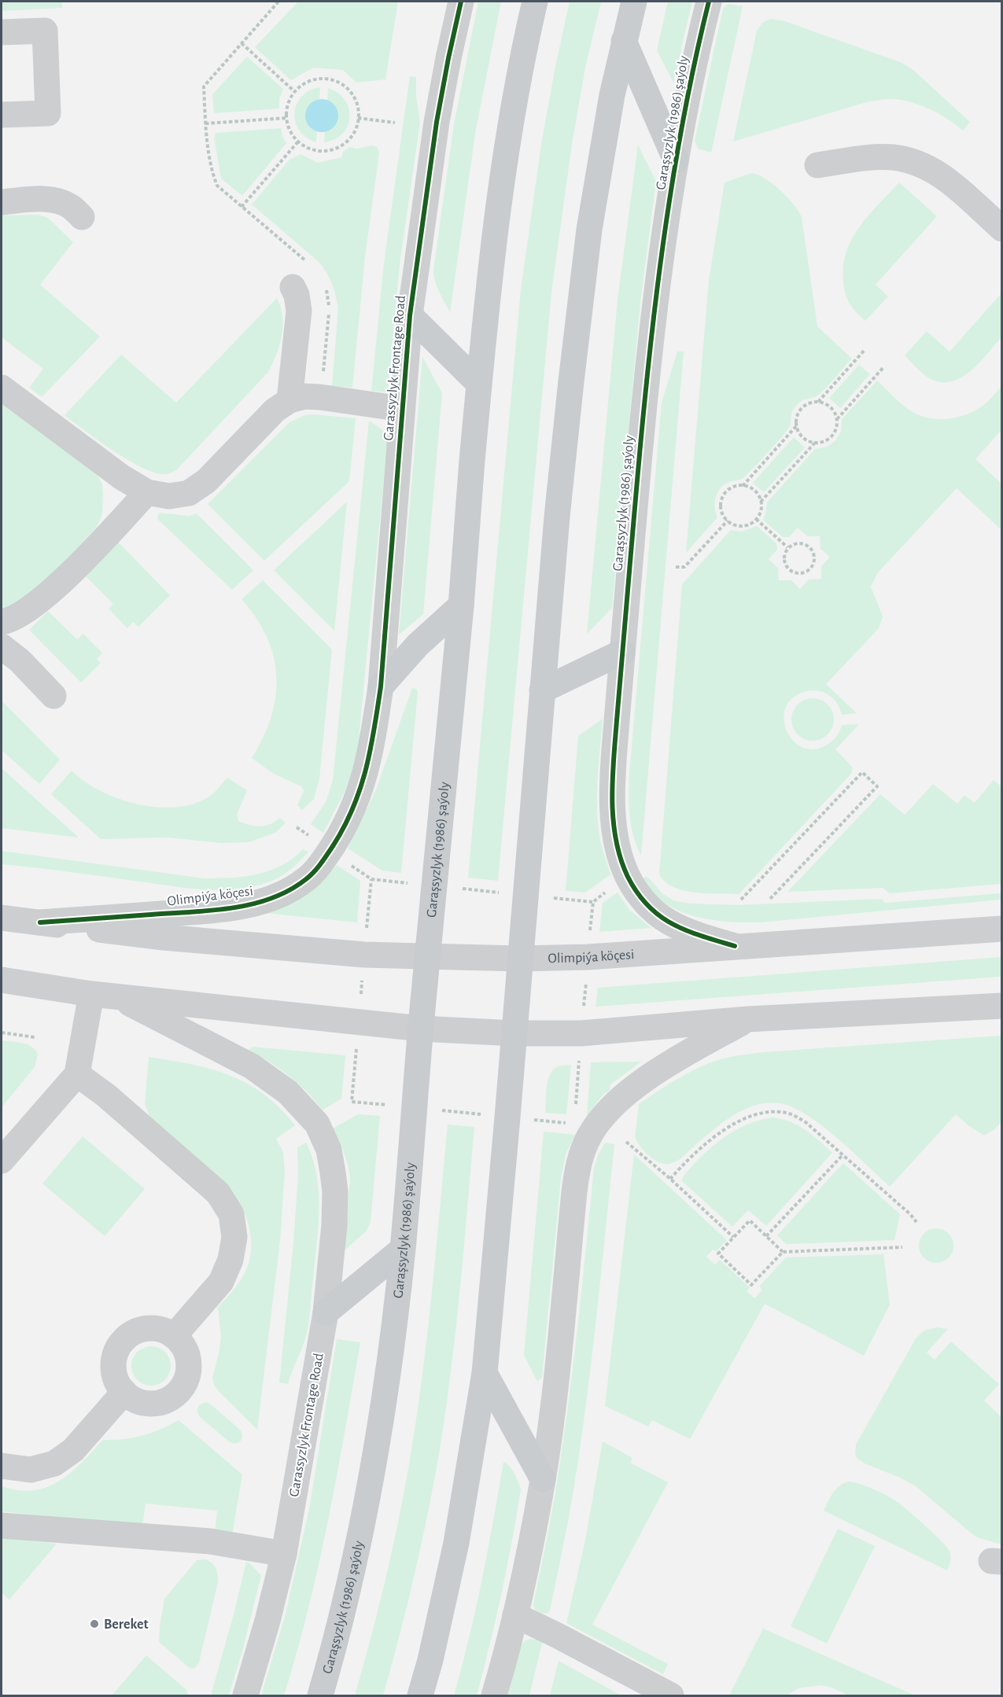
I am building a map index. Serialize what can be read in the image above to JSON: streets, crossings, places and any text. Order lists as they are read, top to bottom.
{
  "streets": {
    "main road": ["Garaşsyzlyk (1986) şaýoly"],
    "street": ["Garassyzlyk Frontage Road", "Olimpiýa köçesi"]
  },
  "crossings": [
    ["Garaşsyzlyk (1986) şaýoly", "Olimpiýa köçesi"],
    ["Garassyzlyk Frontage Road", "Olimpiýa köçesi"]
  ],
  "places": ["Bereket"]
}
